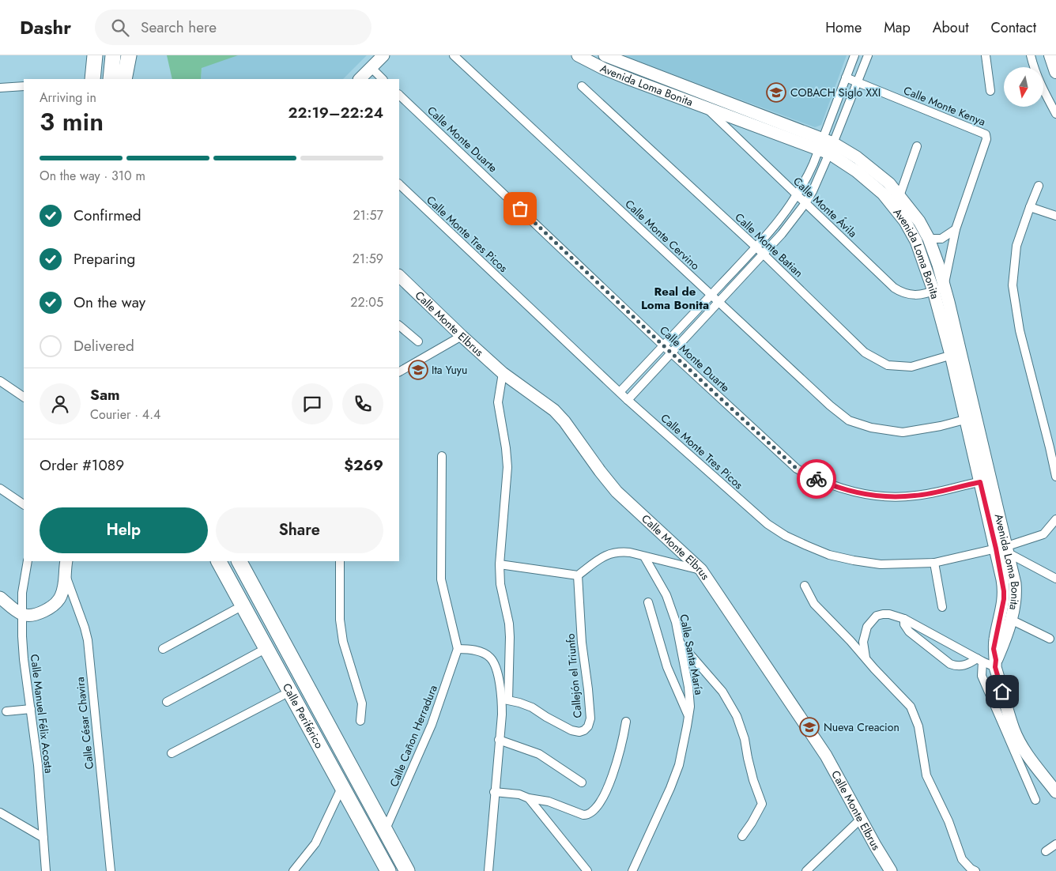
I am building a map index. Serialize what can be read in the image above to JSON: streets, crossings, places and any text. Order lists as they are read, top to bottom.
{
  "streets": {
    "highway": ["Calle Periférico"],
    "main road": ["Avenida Loma Bonita", "Calle Monte Elbrus"],
    "street": [
      "Calle Monte Kenya",
      "Calle Monte Duarte",
      "Calle Monte Ávila",
      "Calle Monte Tres Picos",
      "Calle Monte Cervino",
      "Calle Monte Batian",
      "Calle Santa María",
      "Callejón el Triunfo",
      "Calle Manuel Félix Acosta",
      "Calle César Chavira",
      "Calle Cañon Herradura"
    ]
  },
  "crossings": [
    ["Avenida Loma Bonita", "Calle Monte Kenya"],
    ["Avenida Loma Bonita", "Calle Monte Duarte"],
    ["Avenida Loma Bonita", "Calle Monte Ávila"],
    ["Avenida Loma Bonita", "Calle Monte Tres Picos"],
    ["Avenida Loma Bonita", "Calle Monte Cervino"],
    ["Avenida Loma Bonita", "Calle Monte Batian"],
    ["Calle Monte Kenya", "Calle Monte Ávila"],
    ["Calle Periférico", "Calle Cañon Herradura"]
  ],
  "districts": ["Real de Loma Bonita"],
  "places": {
    "school or university": ["COBACH Siglo XXI", "Ita Yuyu", "Nueva Creacion"]
  },
  "north": "bottom",
  "page": {
    "header": "Dashr",
    "search": "Search here",
    "nav": [
      "Home",
      "Map",
      "About",
      "Contact"
    ],
    "heading": ["3 min", "Arriving in", "22:19–22:24"],
    "panel": [
      "Sam",
      "Courier · 4.4",
      "Order #1089",
      "$269"
    ],
    "bar": "On the way · 310 m",
    "list": [
      ["Confirmed", "21:57"],
      ["Preparing", "21:59"],
      ["On the way", "22:05"],
      "Delivered"
    ],
    "buttons": ["Help", "Share"]
  }
}
